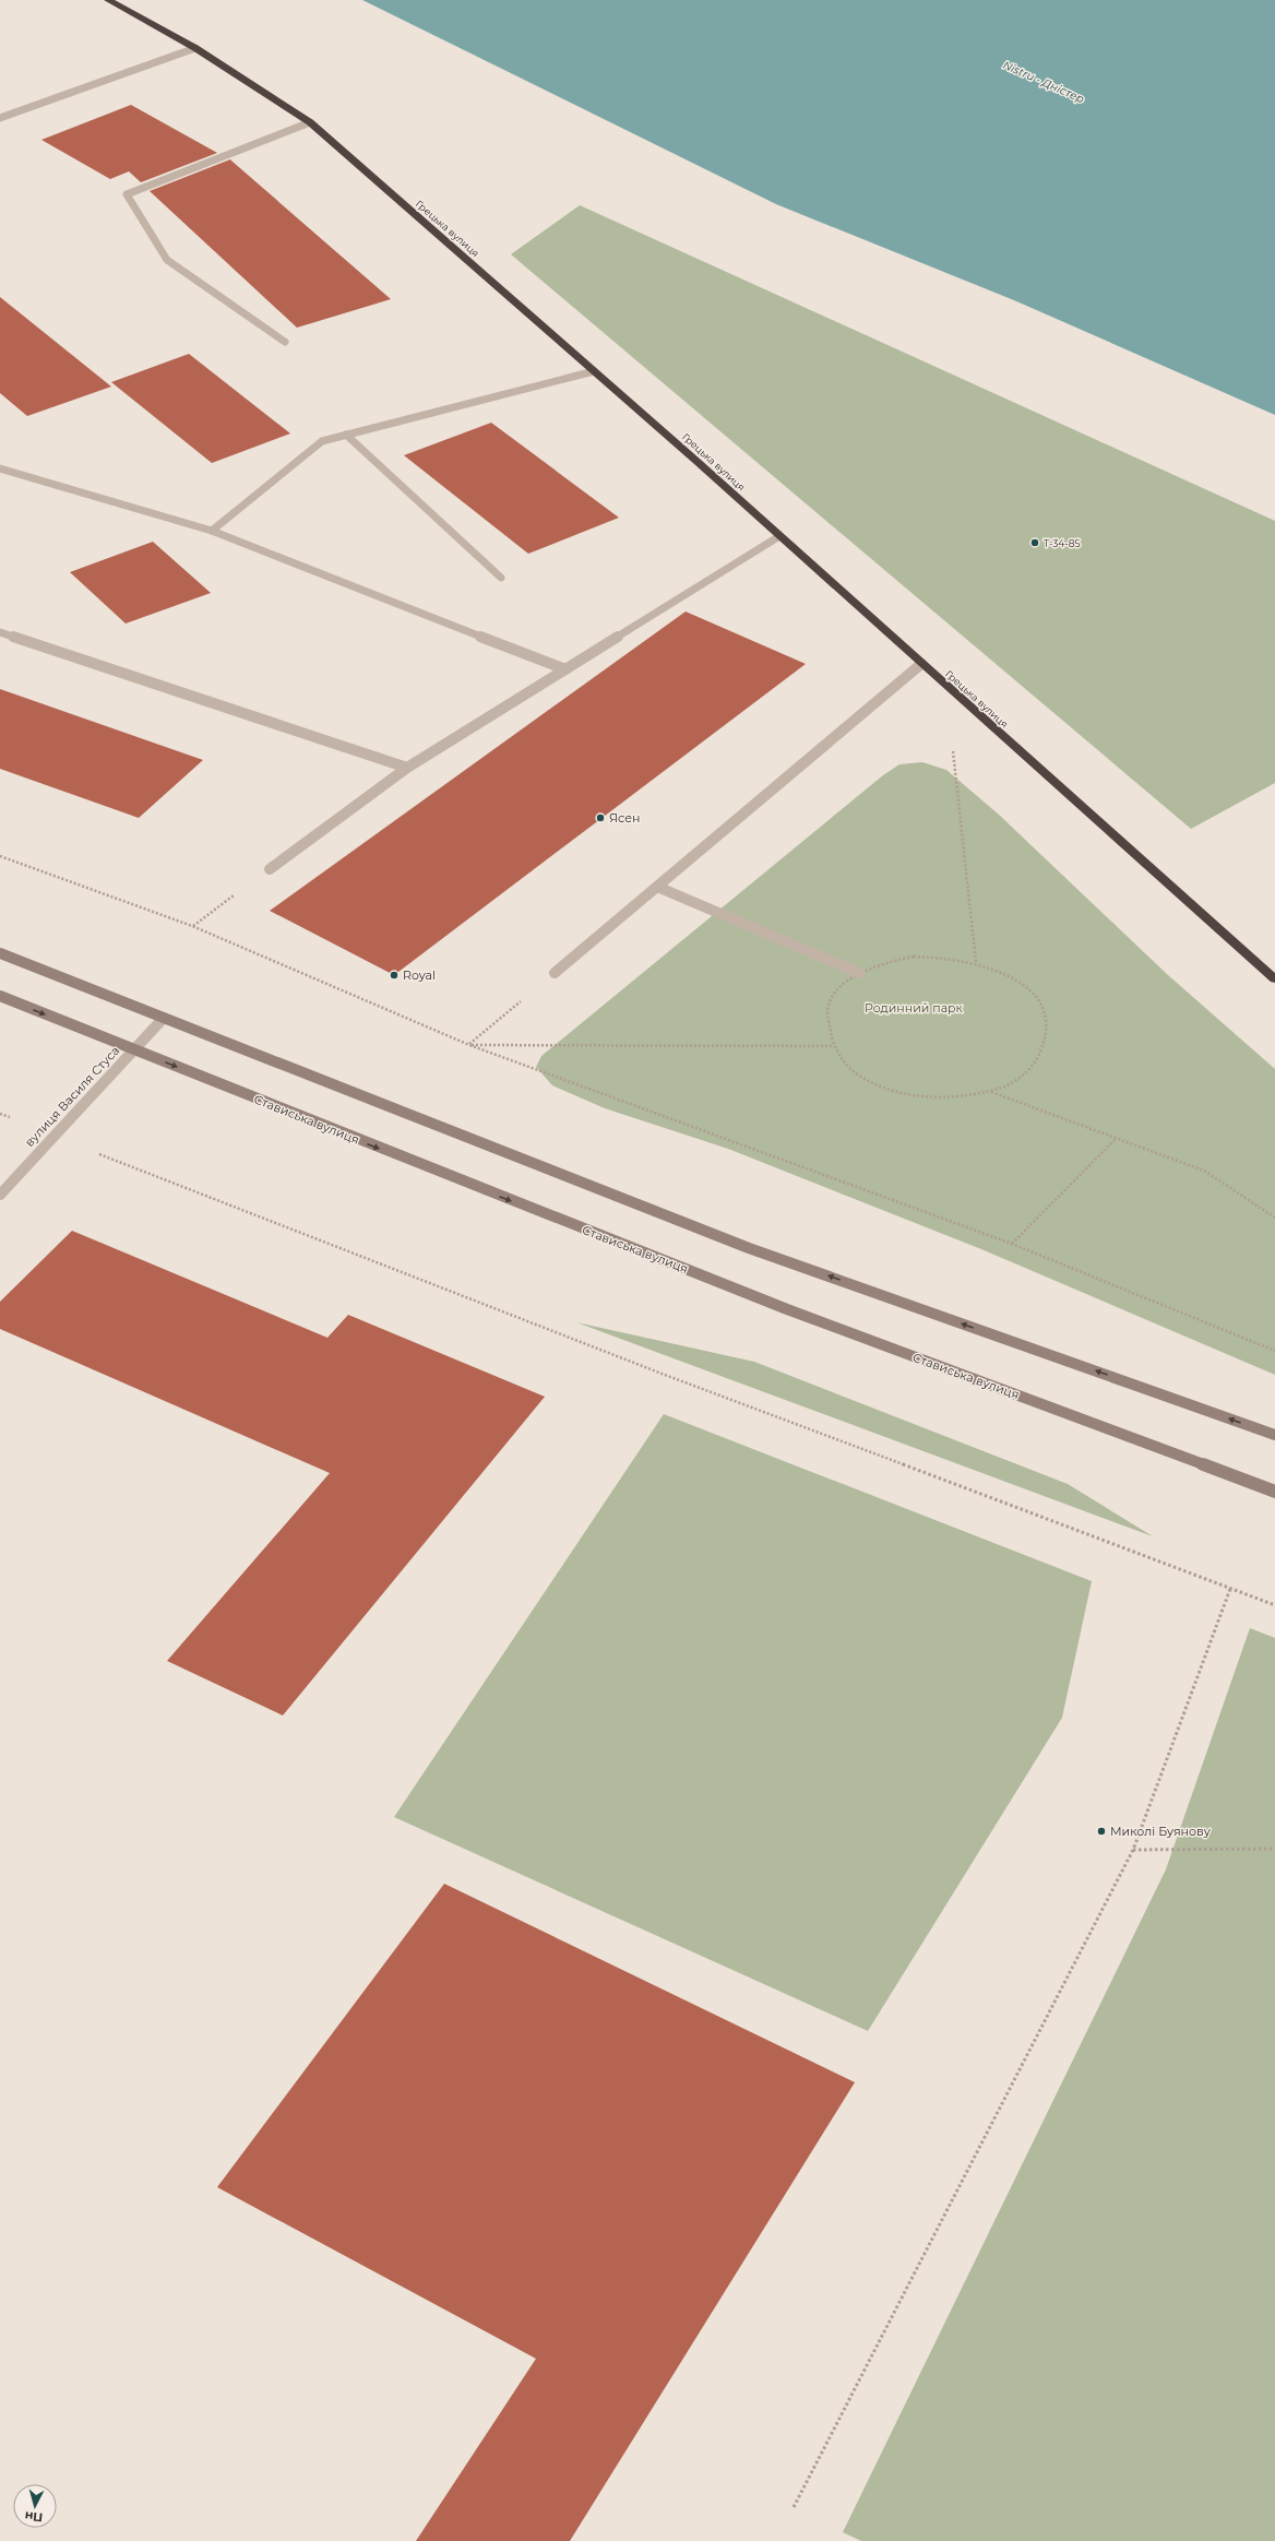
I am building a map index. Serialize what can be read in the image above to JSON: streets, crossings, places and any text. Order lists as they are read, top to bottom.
{
  "streets": {
    "highway": ["Грецька вулиця"],
    "main road": ["Стависька вулиця"],
    "street": ["вулиця Василя Стуса"]
  },
  "crossings": [
    ["вулиця Василя Стуса", "Стависька вулиця"]
  ],
  "water": ["Nistru - Дністер"],
  "parks": ["Родинний парк"],
  "places": [
    "Т-34-85",
    "Ясен",
    "Royal",
    "Миколі Буянову"
  ],
  "north": "bottom"
}
